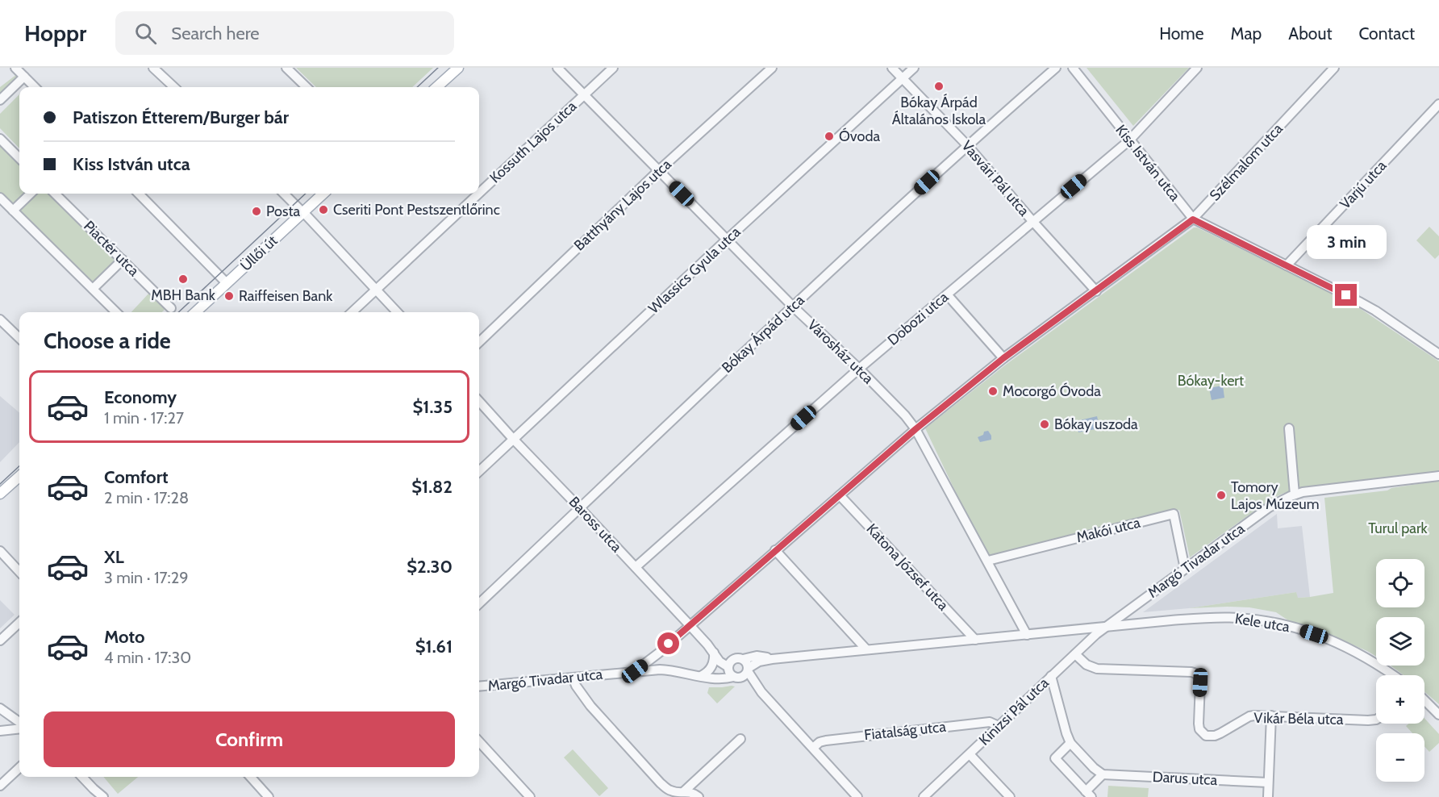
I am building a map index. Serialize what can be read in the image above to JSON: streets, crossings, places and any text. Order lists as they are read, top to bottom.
{
  "streets": {
    "main road": ["Üllői út"],
    "street": [
      "Kossuth Lajos utca",
      "Szélmalom utca",
      "Kiss István utca",
      "Vasvári Pál utca",
      "Varjú utca",
      "Batthyány Lajos utca",
      "Piactér utca",
      "Wlassics Gyula utca",
      "Dobozi utca",
      "Bókay Árpád utca",
      "Városház utca",
      "Baross utca",
      "Makói utca",
      "Margó Tivadar utca",
      "Katona József utca",
      "Kele utca",
      "Kinizsi Pál utca",
      "Vikár Béla utca",
      "Fiatalság utca",
      "Darus utca"
    ]
  },
  "crossings": [
    ["Kossuth Lajos utca", "Városház utca"],
    ["Szélmalom utca", "Kiss István utca"],
    ["Szélmalom utca", "Vasvári Pál utca"],
    ["Szélmalom utca", "Városház utca"],
    ["Szélmalom utca", "Baross utca"],
    ["Szélmalom utca", "Margó Tivadar utca"],
    ["Szélmalom utca", "Katona József utca"],
    ["Kiss István utca", "Varjú utca"],
    ["Kiss István utca", "Dobozi utca"],
    ["Vasvári Pál utca", "Wlassics Gyula utca"],
    ["Vasvári Pál utca", "Dobozi utca"],
    ["Vasvári Pál utca", "Bókay Árpád utca"],
    ["Batthyány Lajos utca", "Városház utca"],
    ["Wlassics Gyula utca", "Városház utca"],
    ["Wlassics Gyula utca", "Baross utca"],
    ["Dobozi utca", "Városház utca"],
    ["Dobozi utca", "Baross utca"],
    ["Bókay Árpád utca", "Városház utca"],
    ["Bókay Árpád utca", "Baross utca"],
    ["Városház utca", "Makói utca"],
    ["Városház utca", "Margó Tivadar utca"],
    ["Baross utca", "Margó Tivadar utca"],
    ["Baross utca", "Fiatalság utca"],
    ["Makói utca", "Margó Tivadar utca"],
    ["Margó Tivadar utca", "Katona József utca"],
    ["Margó Tivadar utca", "Kele utca"],
    ["Margó Tivadar utca", "Kinizsi Pál utca"],
    ["Kele utca", "Kinizsi Pál utca"],
    ["Kinizsi Pál utca", "Vikár Béla utca"],
    ["Kinizsi Pál utca", "Fiatalság utca"]
  ],
  "parks": ["Bókay-kert", "Turul park"],
  "places": [
    "Bókay Árpád Általános Iskola",
    "Óvoda",
    "Cseriti Pont Pestszentlőrinc",
    "Posta",
    "MBH Bank",
    "Raiffeisen Bank",
    "Mocorgó Óvoda",
    "Bókay uszoda",
    "Tomory Lajos Múzeum"
  ],
  "page": {
    "header": "Hoppr",
    "search": "Search here",
    "nav": [
      "Home",
      "Map",
      "About",
      "Contact"
    ],
    "banner": ["Patiszon Étterem/Burger bár", "Kiss István utca"],
    "bubble": "3 min",
    "heading": "Choose a ride",
    "list": [
      {
        "name": "Economy",
        "note": "1 min · 17:27",
        "value": "$1.35"
      },
      {
        "name": "Comfort",
        "note": "2 min · 17:28",
        "value": "$1.82"
      },
      {
        "name": "XL",
        "note": "3 min · 17:29",
        "value": "$2.30"
      },
      {
        "name": "Moto",
        "note": "4 min · 17:30",
        "value": "$1.61"
      }
    ],
    "map_buttons": ["+", "−"],
    "buttons": "Confirm"
  }
}
